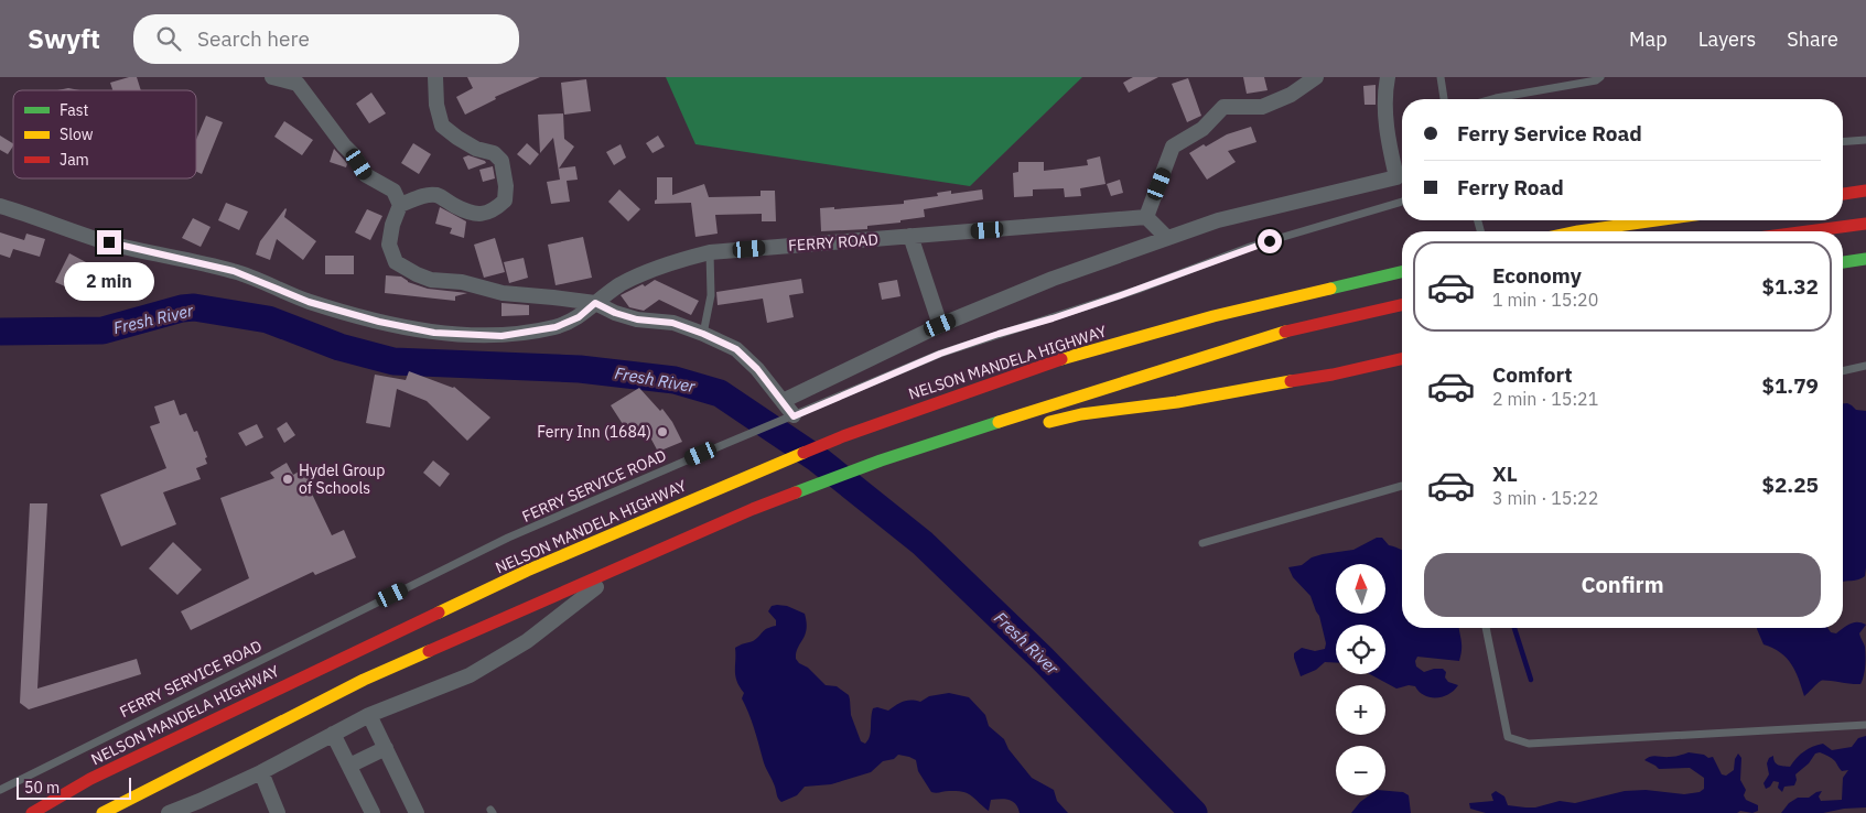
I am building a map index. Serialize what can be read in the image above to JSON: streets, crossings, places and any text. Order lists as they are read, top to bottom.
{
  "streets": {
    "highway": ["NELSON MANDELA HIGHWAY"],
    "street": ["FERRY ROAD"],
    "lane": ["FERRY SERVICE ROAD"]
  },
  "water": ["Fresh River"],
  "places": ["Ferry Inn (1684)", "Hydel Group of Schools"],
  "legend": ["Fast", "Slow", "Jam"],
  "scale_bar": "50 m",
  "north": "top",
  "page": {
    "header": "Swyft",
    "search": "Search here",
    "nav": ["Map", "Layers", "Share"],
    "banner": ["Ferry Service Road", "Ferry Road"],
    "list": [
      {
        "name": "Economy",
        "note": "1 min · 15:20",
        "value": "$1.32"
      },
      {
        "name": "Comfort",
        "note": "2 min · 15:21",
        "value": "$1.79"
      },
      {
        "name": "XL",
        "note": "3 min · 15:22",
        "value": "$2.25"
      }
    ],
    "bubble": "2 min",
    "buttons": "Confirm",
    "map_buttons": ["+", "−"],
    "scale": "50 m"
  }
}
